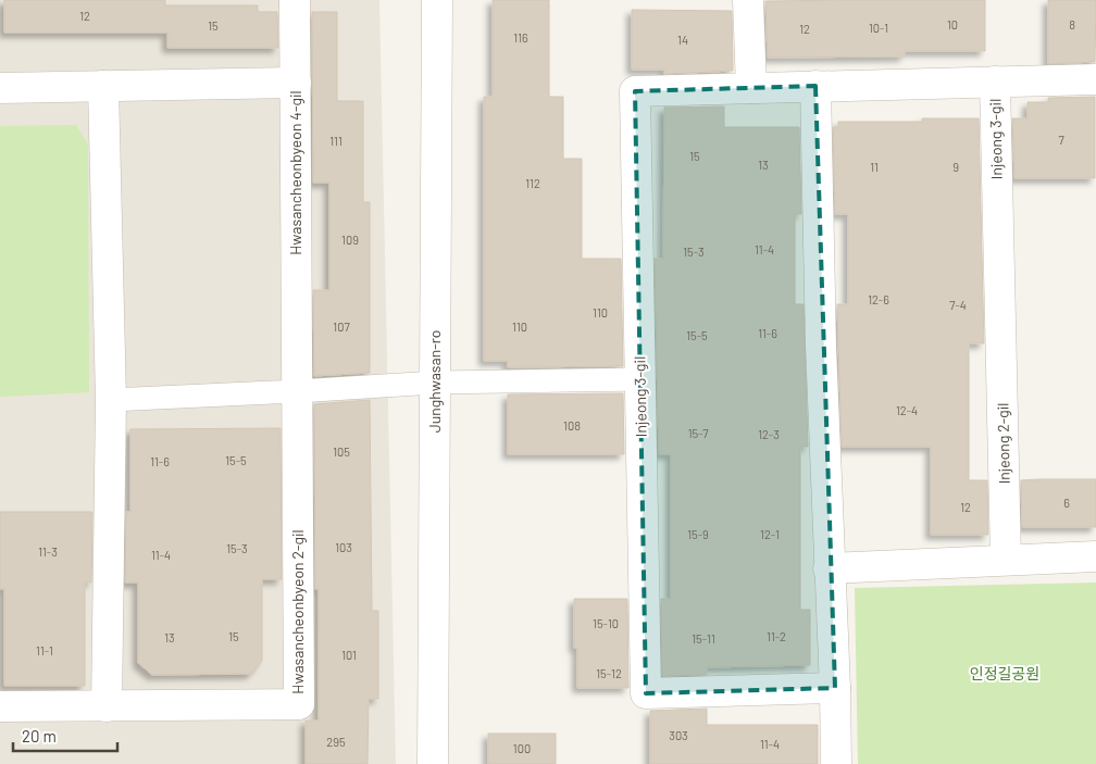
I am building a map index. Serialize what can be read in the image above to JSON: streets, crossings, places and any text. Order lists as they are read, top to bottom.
{
  "streets": {
    "street": [
      "Injeong 3-gil",
      "Hwasancheonbyeon 4-gil",
      "Junghwasan-ro",
      "Injeong 2-gil",
      "Hwasancheonbyeon 2-gil"
    ]
  },
  "crossings": [
    ["Injeong 3-gil", "Injeong 2-gil"],
    ["Hwasancheonbyeon 4-gil", "Hwasancheonbyeon 2-gil"]
  ],
  "parks": ["인정길공원"],
  "house_numbers": [
    "12",
    "10",
    "8",
    "15",
    "10-1",
    "12",
    "116",
    "14",
    "7",
    "111",
    "15",
    "13",
    "11",
    "9",
    "112",
    "109",
    "11-4",
    "15-3",
    "12-6",
    "7-4",
    "110",
    "107",
    "110",
    "11-6",
    "15-5",
    "12-4",
    "108",
    "15-7",
    "12-3",
    "105",
    "15-5",
    "11-6",
    "6",
    "12",
    "15-9",
    "12-1",
    "103",
    "15-3",
    "11-3",
    "11-4",
    "15-10",
    "15",
    "11-2",
    "13",
    "15-11",
    "11-1",
    "101",
    "15-12",
    "303",
    "295",
    "11-4",
    "100"
  ],
  "scale_bar": "20 m"
}
